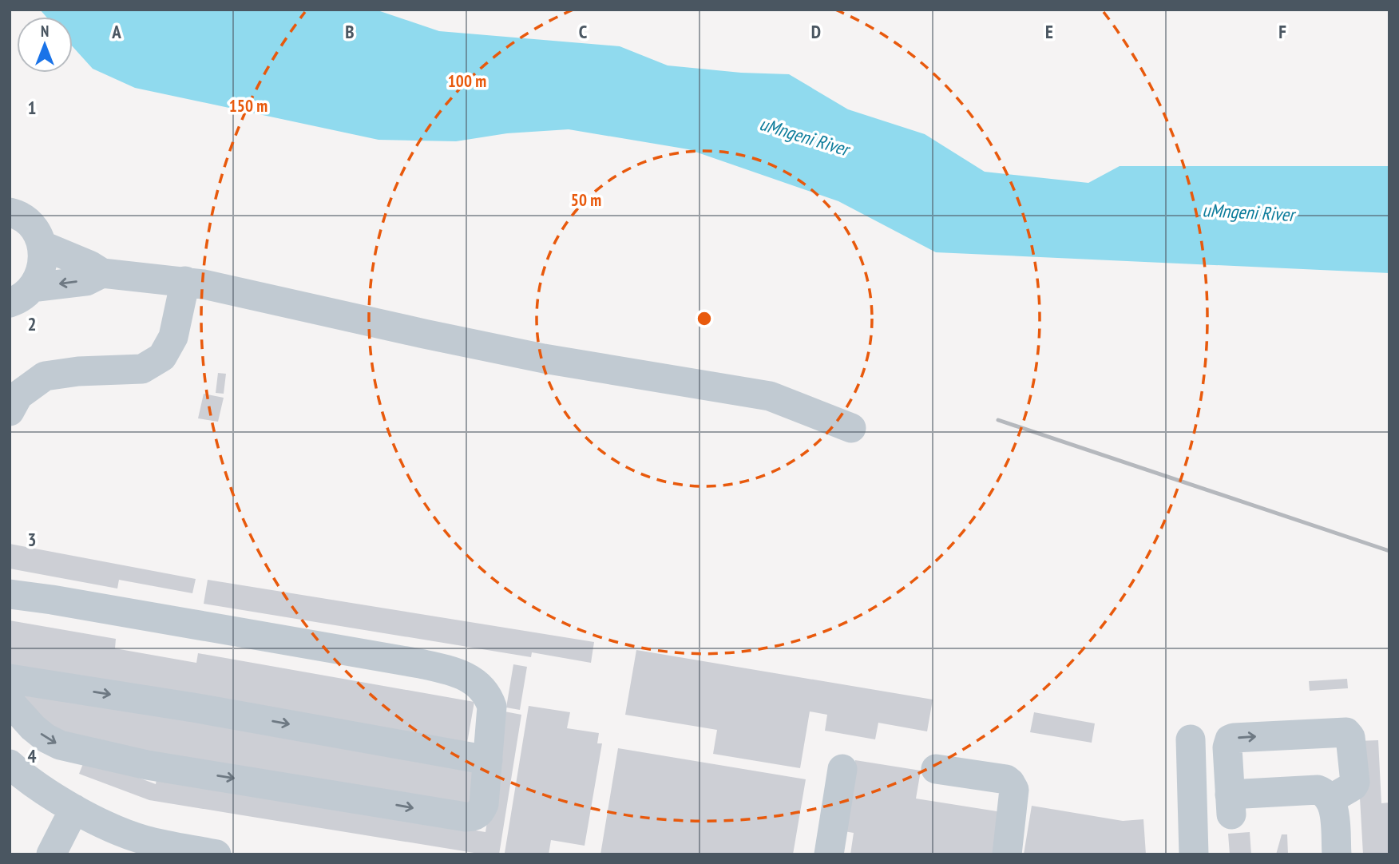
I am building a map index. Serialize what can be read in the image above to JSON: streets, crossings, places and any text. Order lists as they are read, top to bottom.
{
  "water": ["uMngeni River"],
  "north": "top",
  "grid": {
    "columns": [
      "A",
      "B",
      "C",
      "D",
      "E",
      "F"
    ],
    "rows": [
      "1",
      "2",
      "3",
      "4"
    ]
  },
  "rings": ["100 m", "150 m", "50 m"]
}
